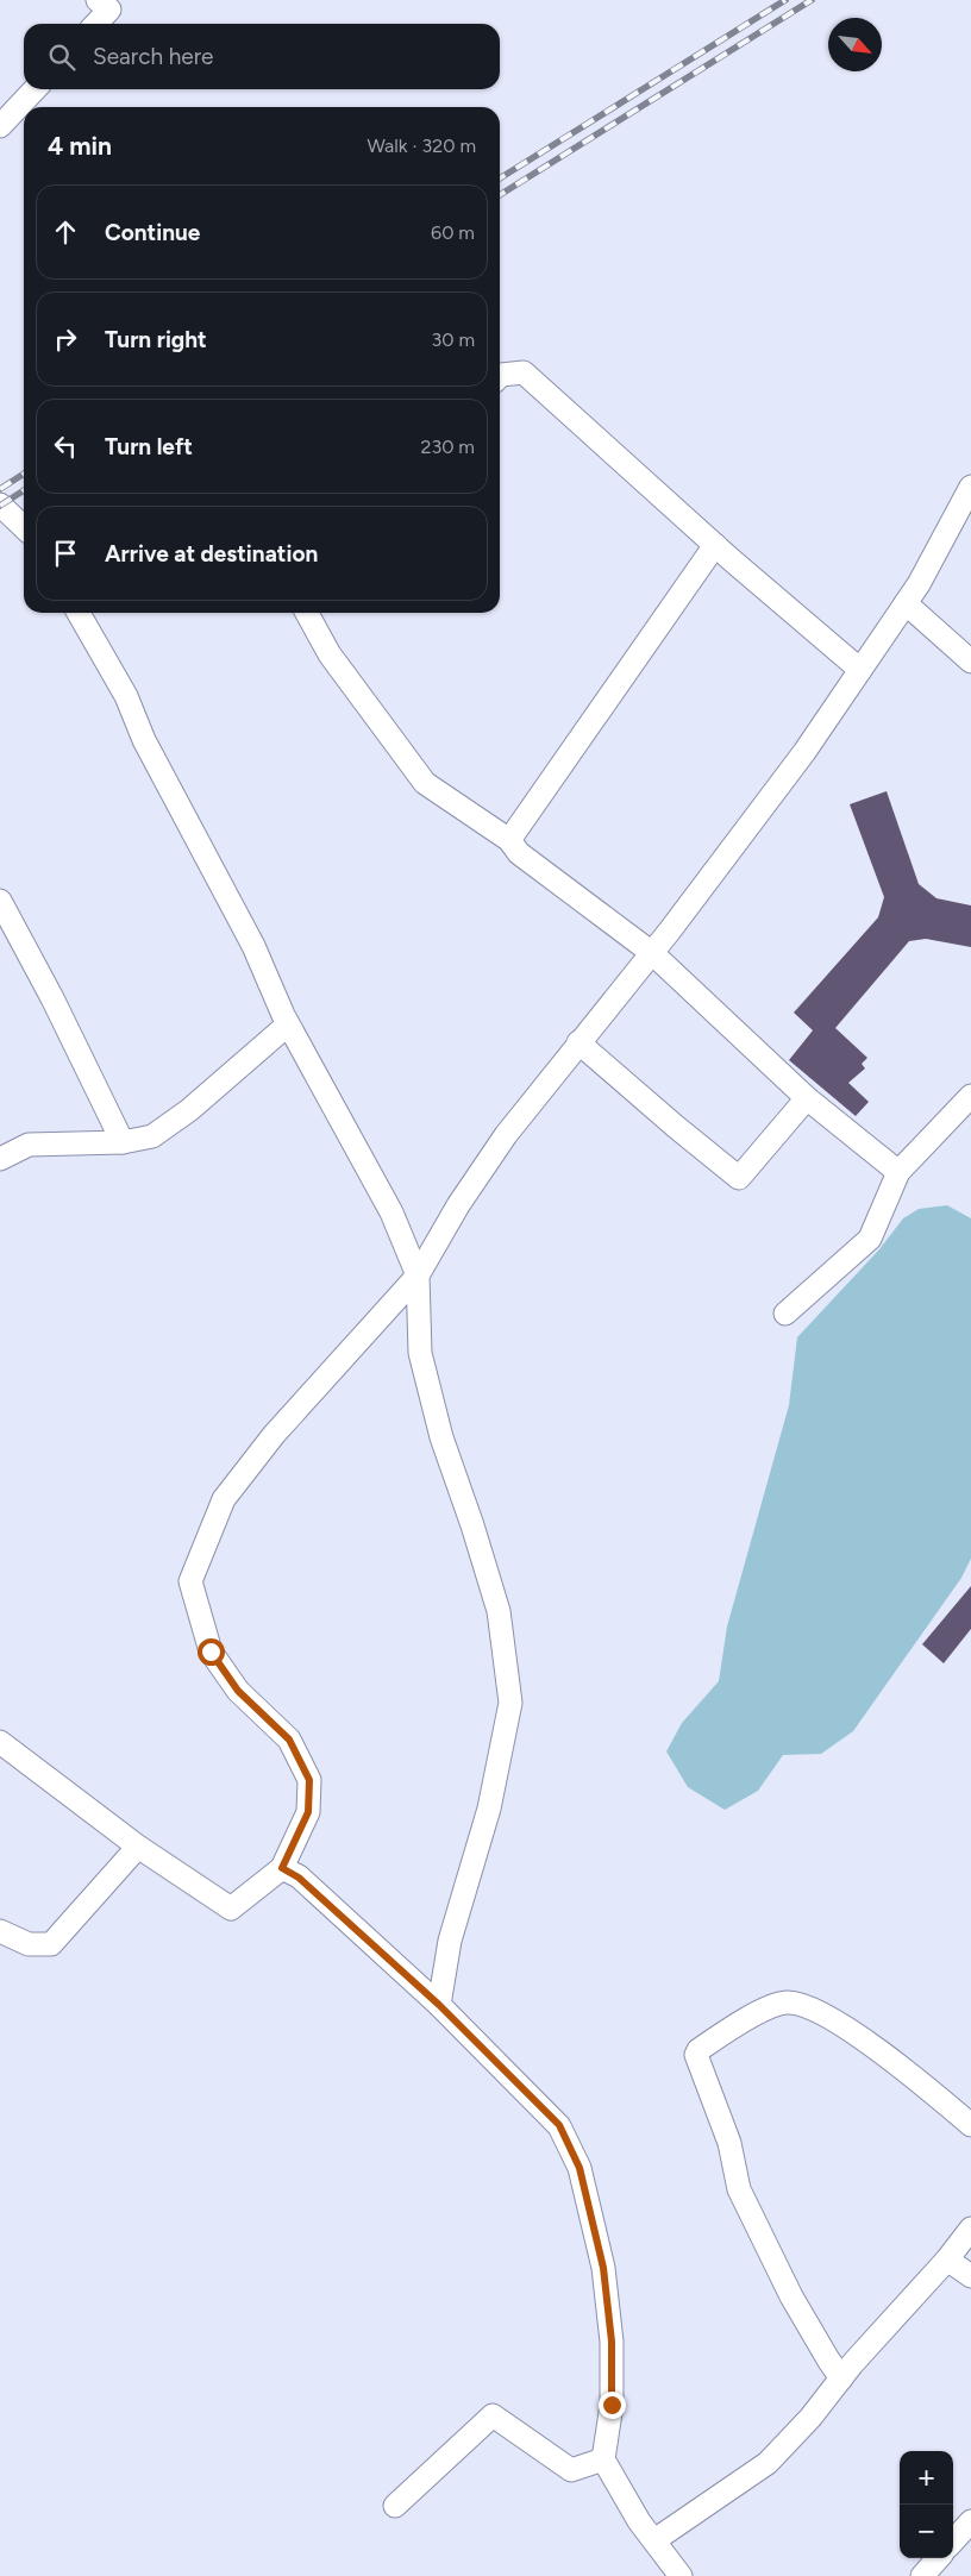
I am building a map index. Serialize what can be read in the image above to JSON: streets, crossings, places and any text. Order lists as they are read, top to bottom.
{
  "north": "bottom right",
  "page": {
    "search": "Search here",
    "heading": ["4 min", "Walk · 320 m"],
    "list": [
      ["Continue", "60 m"],
      ["Turn right", "30 m"],
      ["Turn left", "230 m"],
      "Arrive at destination"
    ],
    "map_buttons": ["+", "−"]
  }
}
